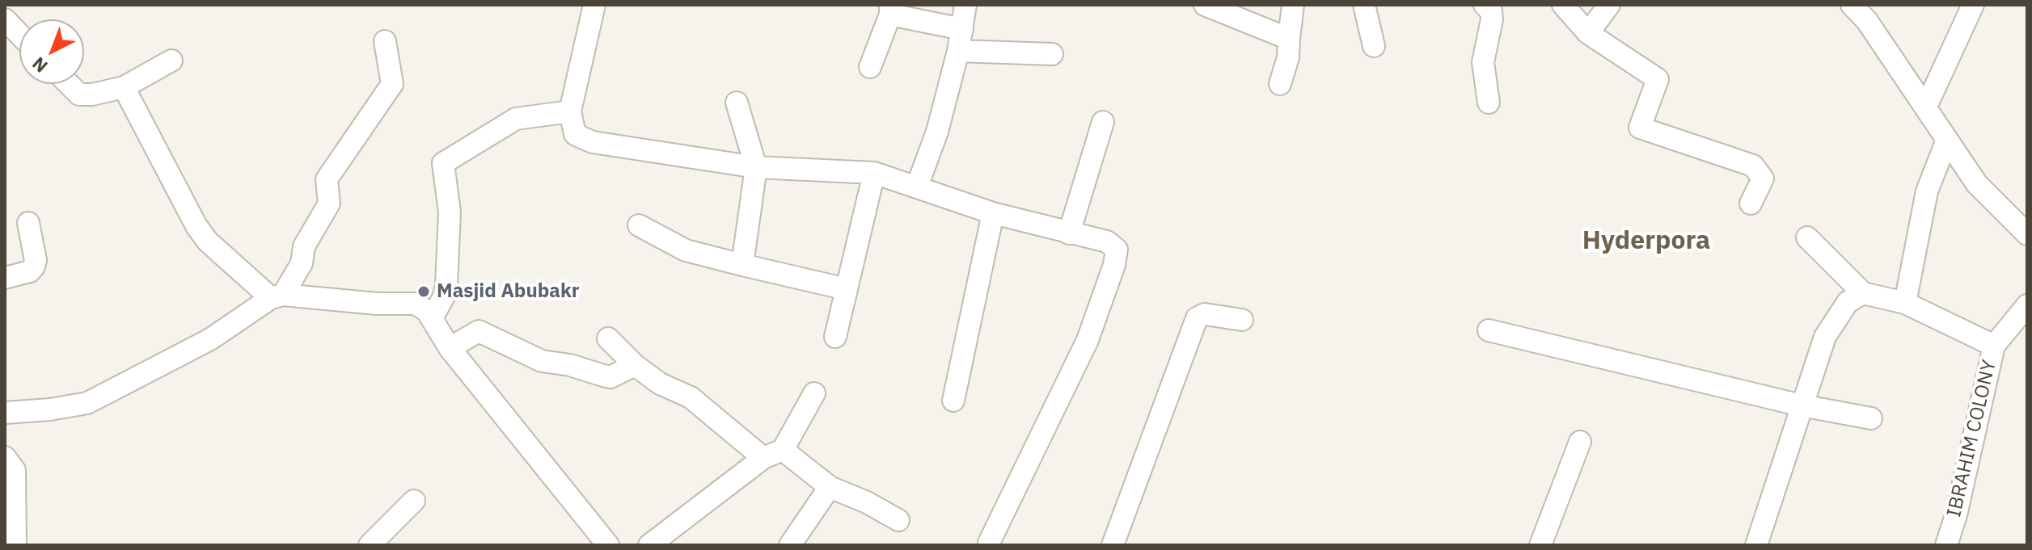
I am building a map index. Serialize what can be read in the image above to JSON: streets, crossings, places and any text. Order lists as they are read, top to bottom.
{
  "streets": {
    "street": ["IBRAHIM COLONY"]
  },
  "districts": ["Hyderpora"],
  "places": ["Masjid Abubakr"],
  "north": "bottom left"
}
